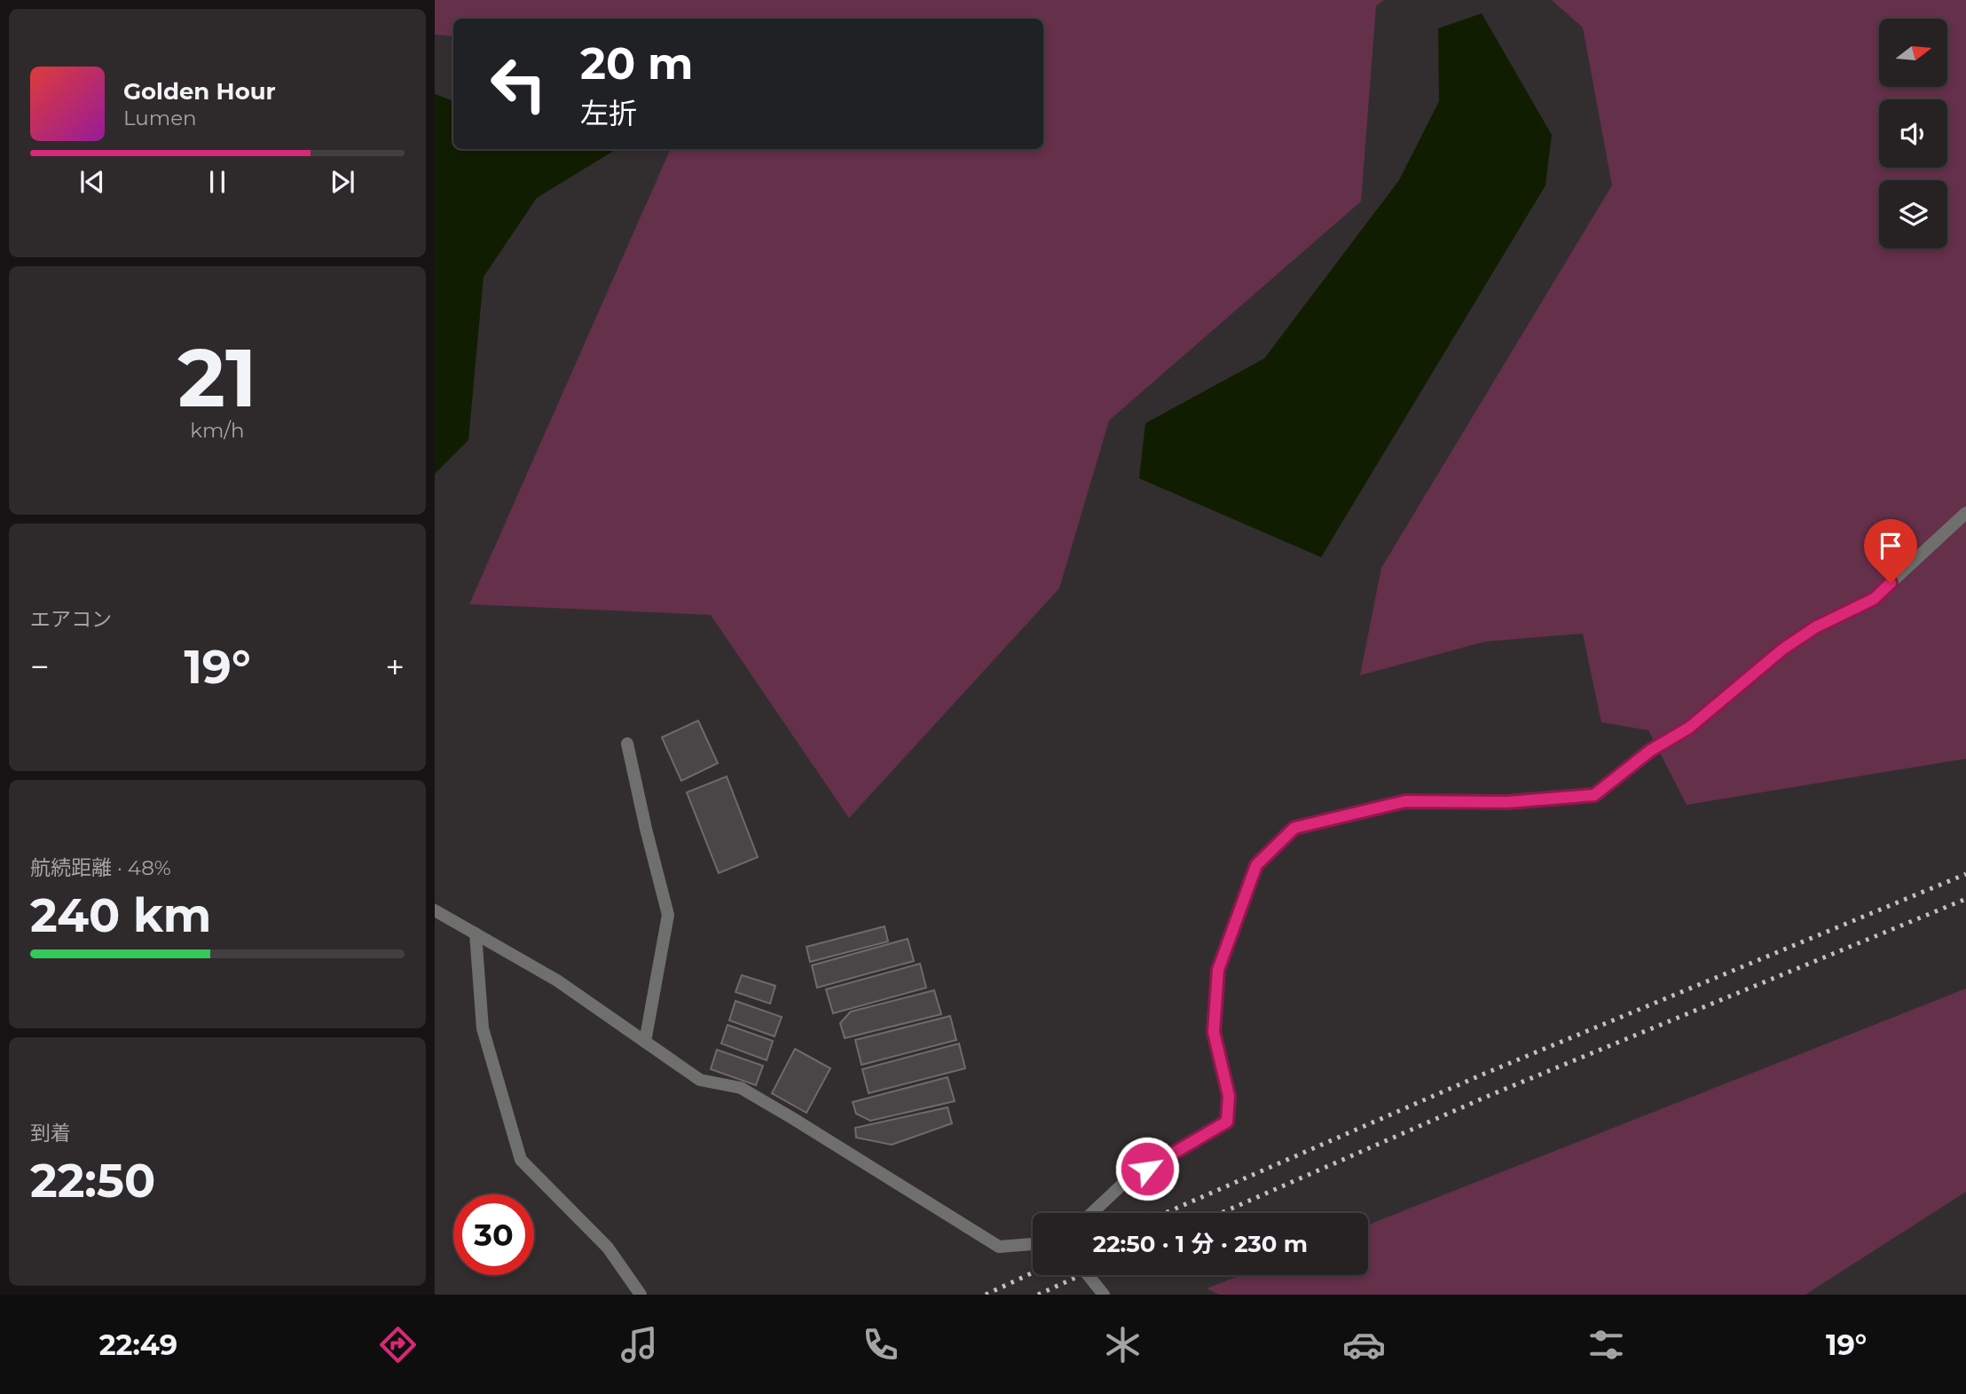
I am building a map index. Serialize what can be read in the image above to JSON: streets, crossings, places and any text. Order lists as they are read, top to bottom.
{
  "north": "right",
  "page": {
    "turn": ["20 m", "左折"],
    "song": ["Golden Hour", "Lumen"],
    "tile": [
      ["21", "km/h"],
      "エアコン",
      ["航続距離 · 48%", "240 km"],
      ["到着", "22:50"]
    ],
    "heat": ["−", "19°", "+"],
    "limit": "30",
    "trip": "22:50 · 1 分 · 230 m",
    "tabs": ["22:49", "19°"]
  }
}
